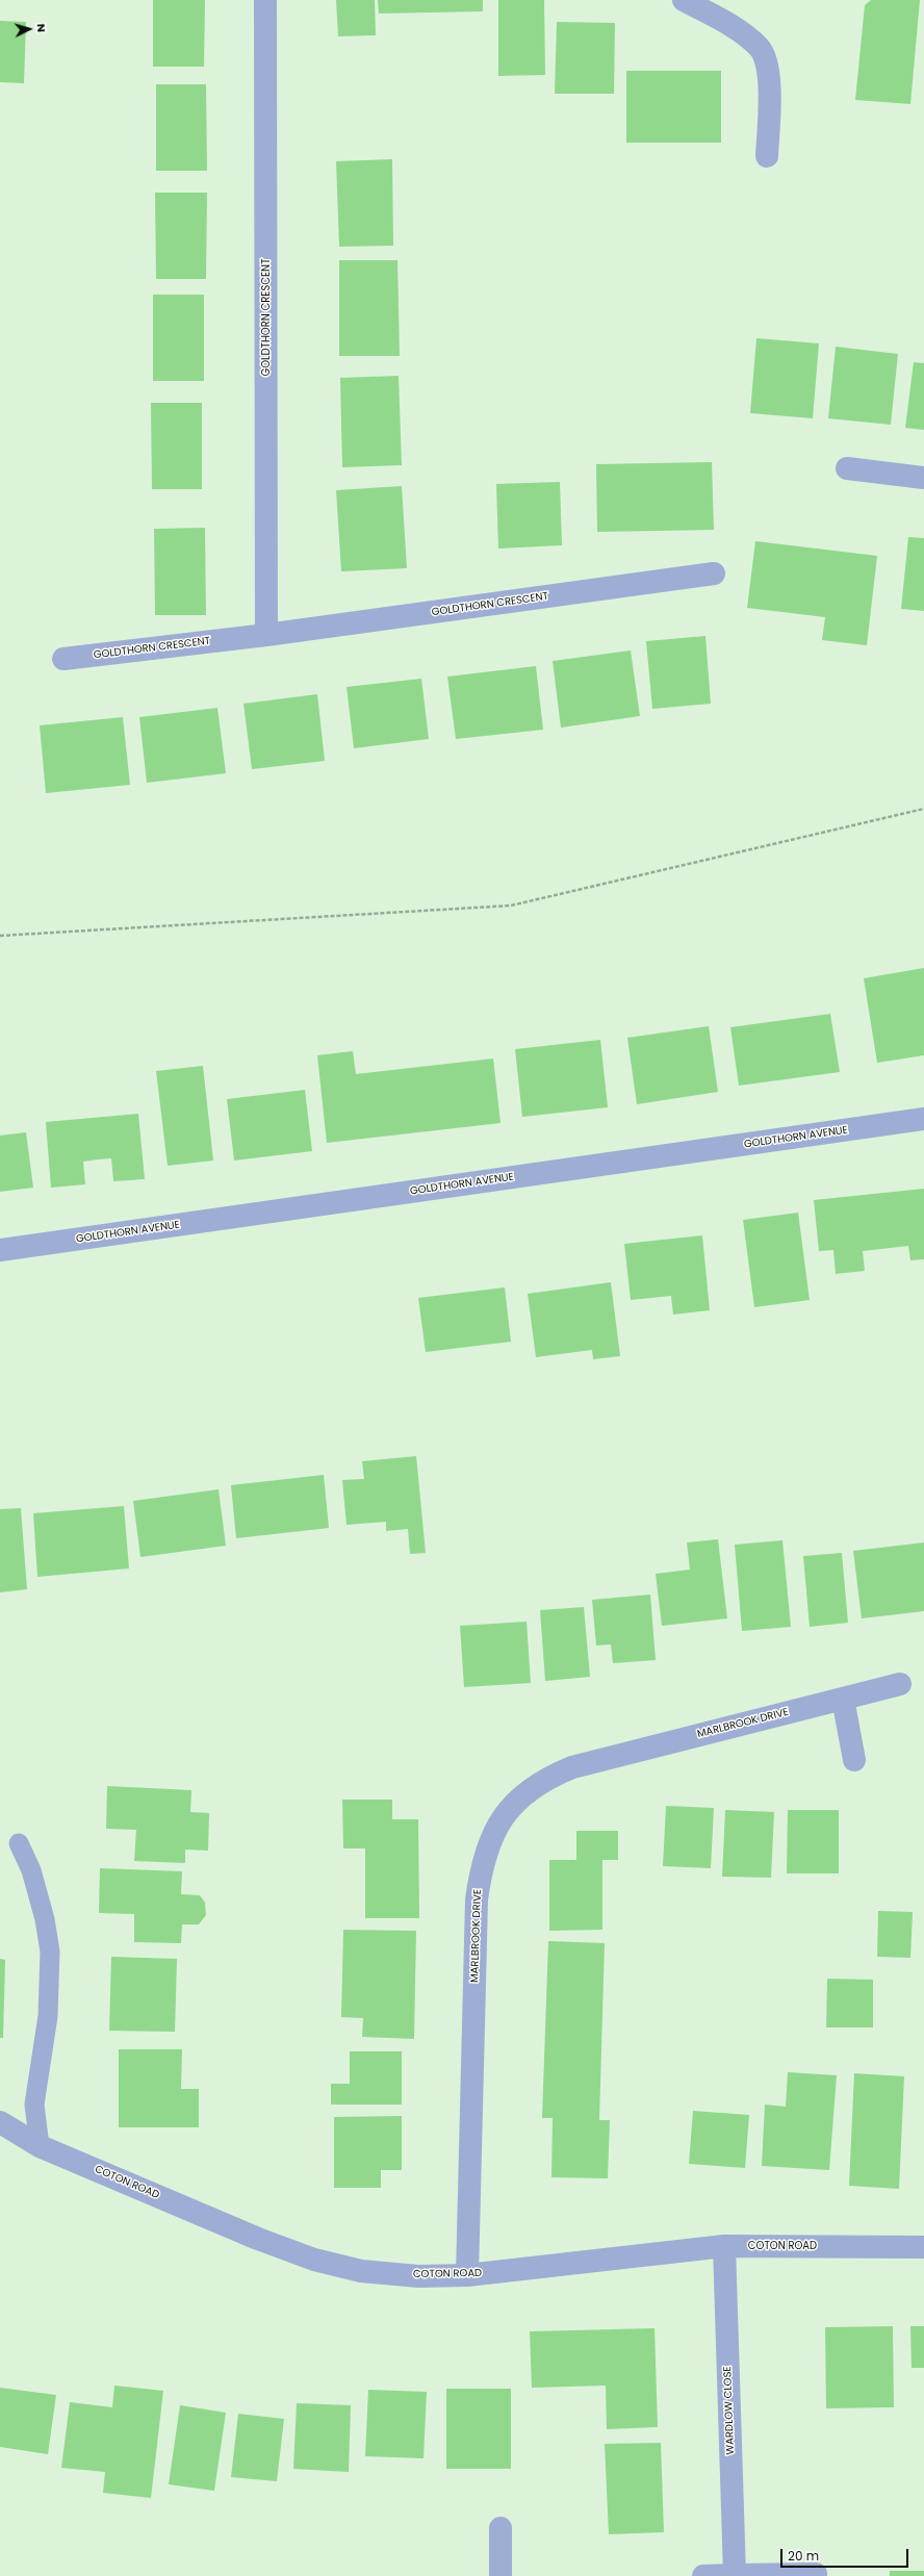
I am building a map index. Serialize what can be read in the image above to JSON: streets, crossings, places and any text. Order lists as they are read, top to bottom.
{
  "streets": {
    "street": [
      "GOLDTHORN CRESCENT",
      "GOLDTHORN AVENUE",
      "MARLBROOK DRIVE",
      "COTON ROAD",
      "WARDLOW CLOSE"
    ]
  },
  "crossings": [
    ["MARLBROOK DRIVE", "COTON ROAD"],
    ["COTON ROAD", "WARDLOW CLOSE"]
  ],
  "scale_bar": "20 m",
  "north": "right"
}
